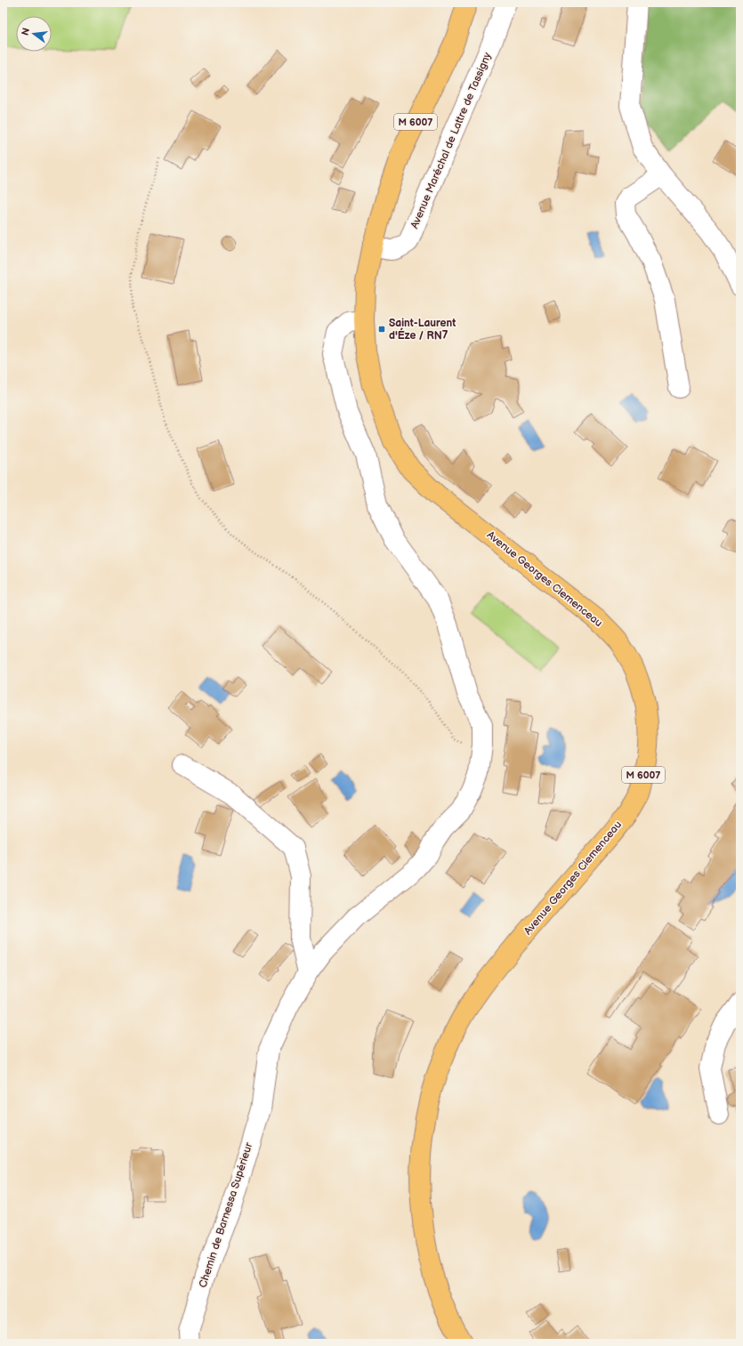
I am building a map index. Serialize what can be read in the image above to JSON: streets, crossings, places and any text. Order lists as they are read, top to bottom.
{
  "streets": {
    "main road": ["M 6007", "Avenue Georges Clemenceau"],
    "street": ["Avenue Maréchal de Lattre de Tassigny", "Chemin de Barnessa Supérieur"]
  },
  "crossings": [
    ["Avenue Maréchal de Lattre de Tassigny", "Avenue Georges Clemenceau"],
    ["Avenue Georges Clemenceau", "Chemin de Barnessa Supérieur"]
  ],
  "places": {
    "transit": ["Saint-Laurent d'Éze / RN7"]
  },
  "north": "left"
}
